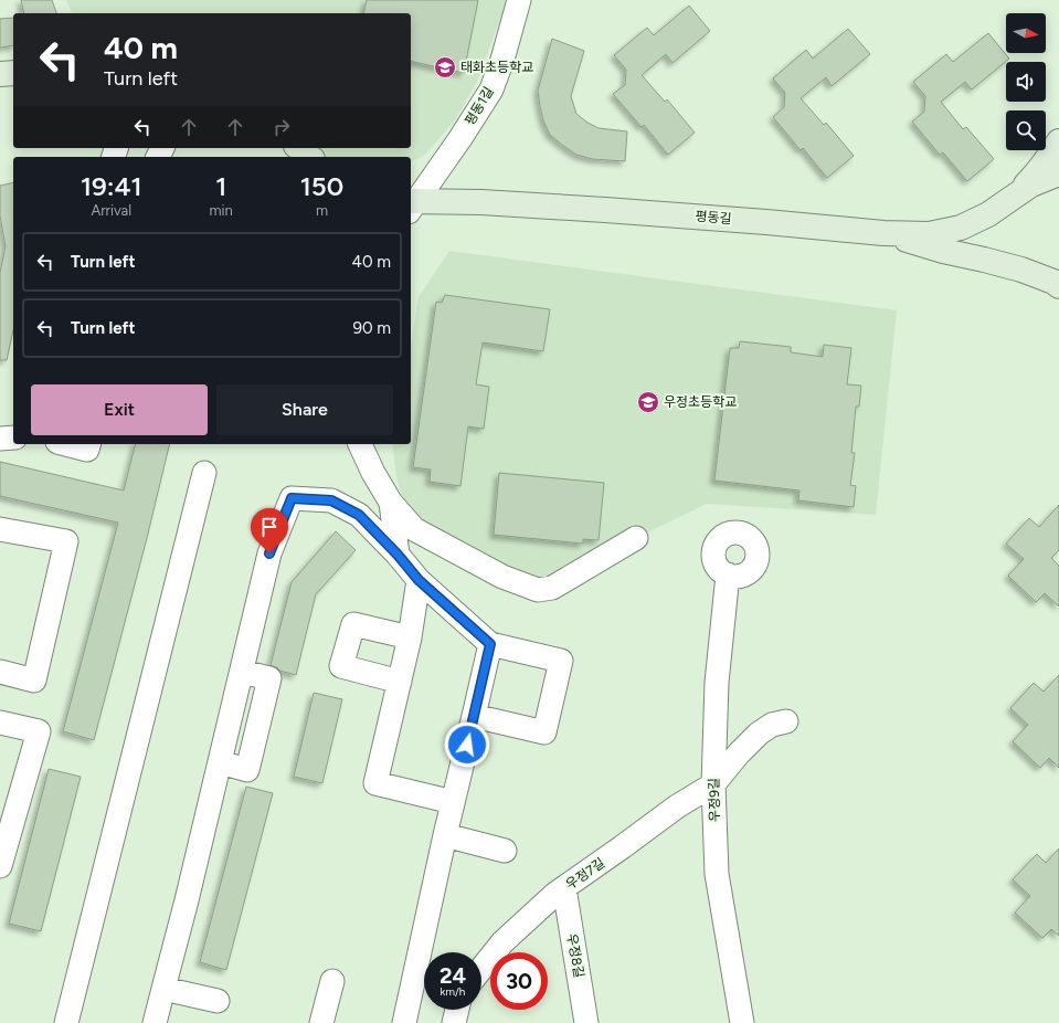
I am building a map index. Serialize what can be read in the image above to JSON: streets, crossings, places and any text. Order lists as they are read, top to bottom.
{
  "streets": {
    "street": [
      "평동1길",
      "평동길",
      "우정9길",
      "우정7길",
      "우정8길"
    ]
  },
  "crossings": [
    ["평동1길", "평동길"],
    ["우정9길", "우정7길"],
    ["우정7길", "우정8길"]
  ],
  "places": {
    "school or university": ["태화초등학교", "우정초등학교"]
  },
  "north": "right",
  "page": {
    "turn": ["40 m", "Turn left"],
    "eta": [
      "19:41",
      "Arrival",
      "1",
      "min",
      "150",
      "m"
    ],
    "list": [
      {
        "name": "Turn left",
        "value": "40 m"
      },
      {
        "name": "Turn left",
        "value": "90 m"
      }
    ],
    "buttons": ["Exit", "Share"],
    "speed": "24 km/h",
    "limit": "30"
  }
}
